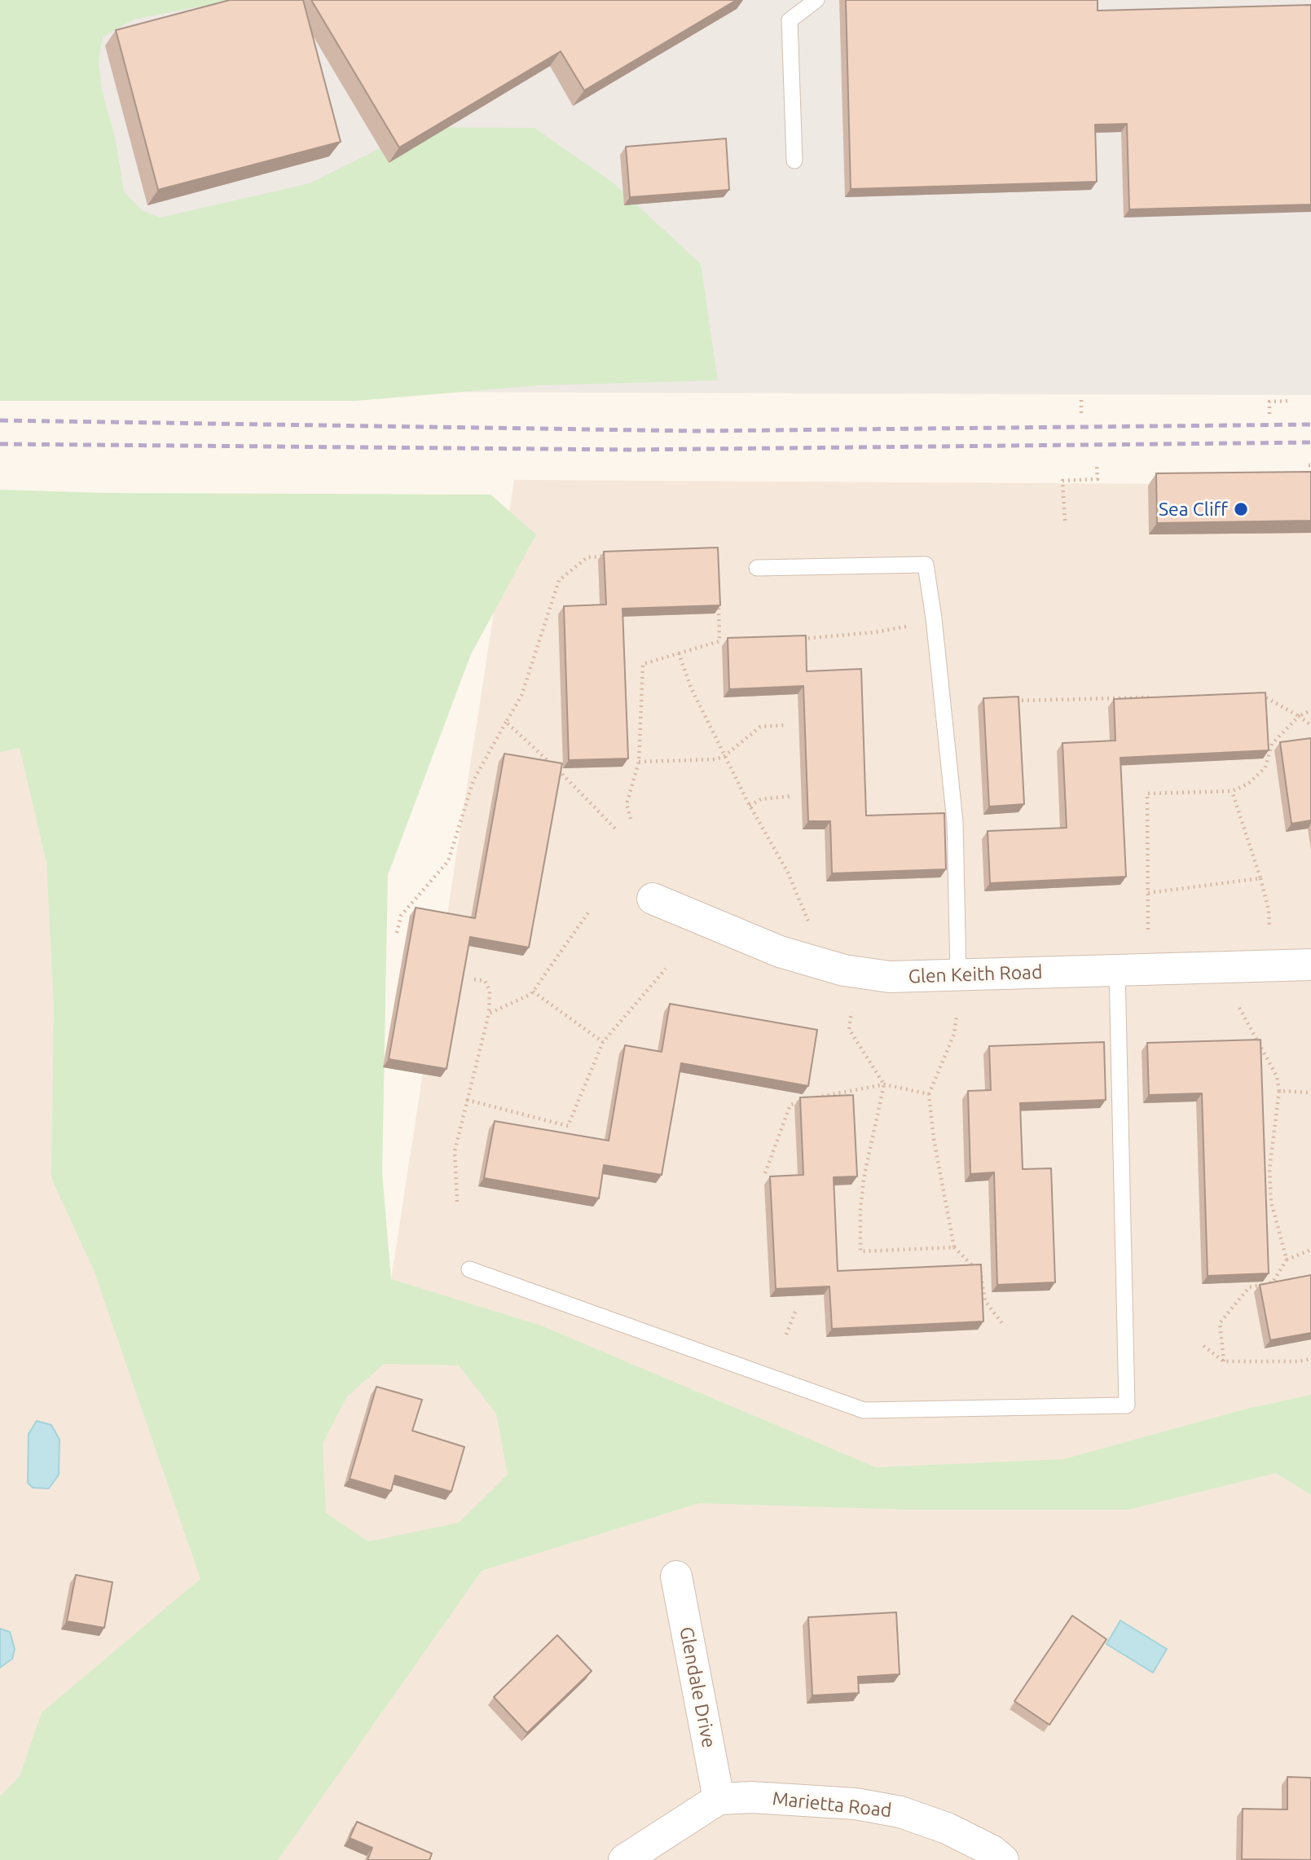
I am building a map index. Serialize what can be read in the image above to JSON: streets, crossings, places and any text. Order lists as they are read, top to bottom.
{
  "streets": {
    "street": ["Glen Keith Road", "Glendale Drive", "Marietta Road"]
  },
  "crossings": [
    ["Glendale Drive", "Marietta Road"]
  ],
  "places": ["Sea Cliff"]
}
